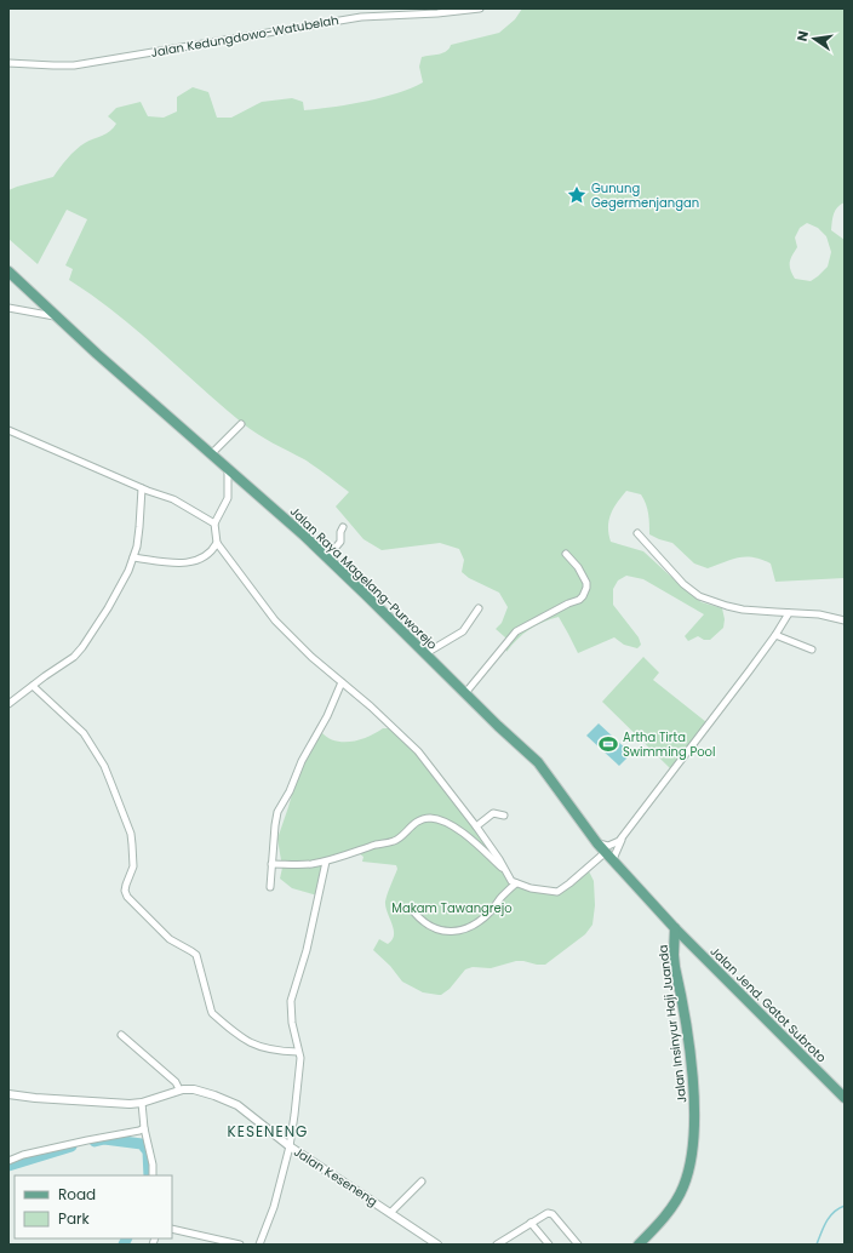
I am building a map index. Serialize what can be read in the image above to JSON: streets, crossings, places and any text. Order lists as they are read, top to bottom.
{
  "streets": {
    "main road": ["Jalan Raya Magelang-Purworejo", "Jalan Jend. Gatot Subroto", "Jalan Insinyur Haji Juanda"],
    "street": ["Jalan Kedungdowo-Watubelah", "Jalan Keseneng"]
  },
  "crossings": [
    ["Jalan Raya Magelang-Purworejo", "Jalan Jend. Gatot Subroto"],
    ["Jalan Raya Magelang-Purworejo", "Jalan Insinyur Haji Juanda"],
    ["Jalan Jend. Gatot Subroto", "Jalan Insinyur Haji Juanda"]
  ],
  "districts": ["KESENENG"],
  "parks": ["Makam Tawangrejo"],
  "places": {
    "place": ["Gunung Gegermenjangan"],
    "sports": ["Artha Tirta Swimming Pool"]
  },
  "legend": ["Road", "Park"],
  "north": "left"
}
